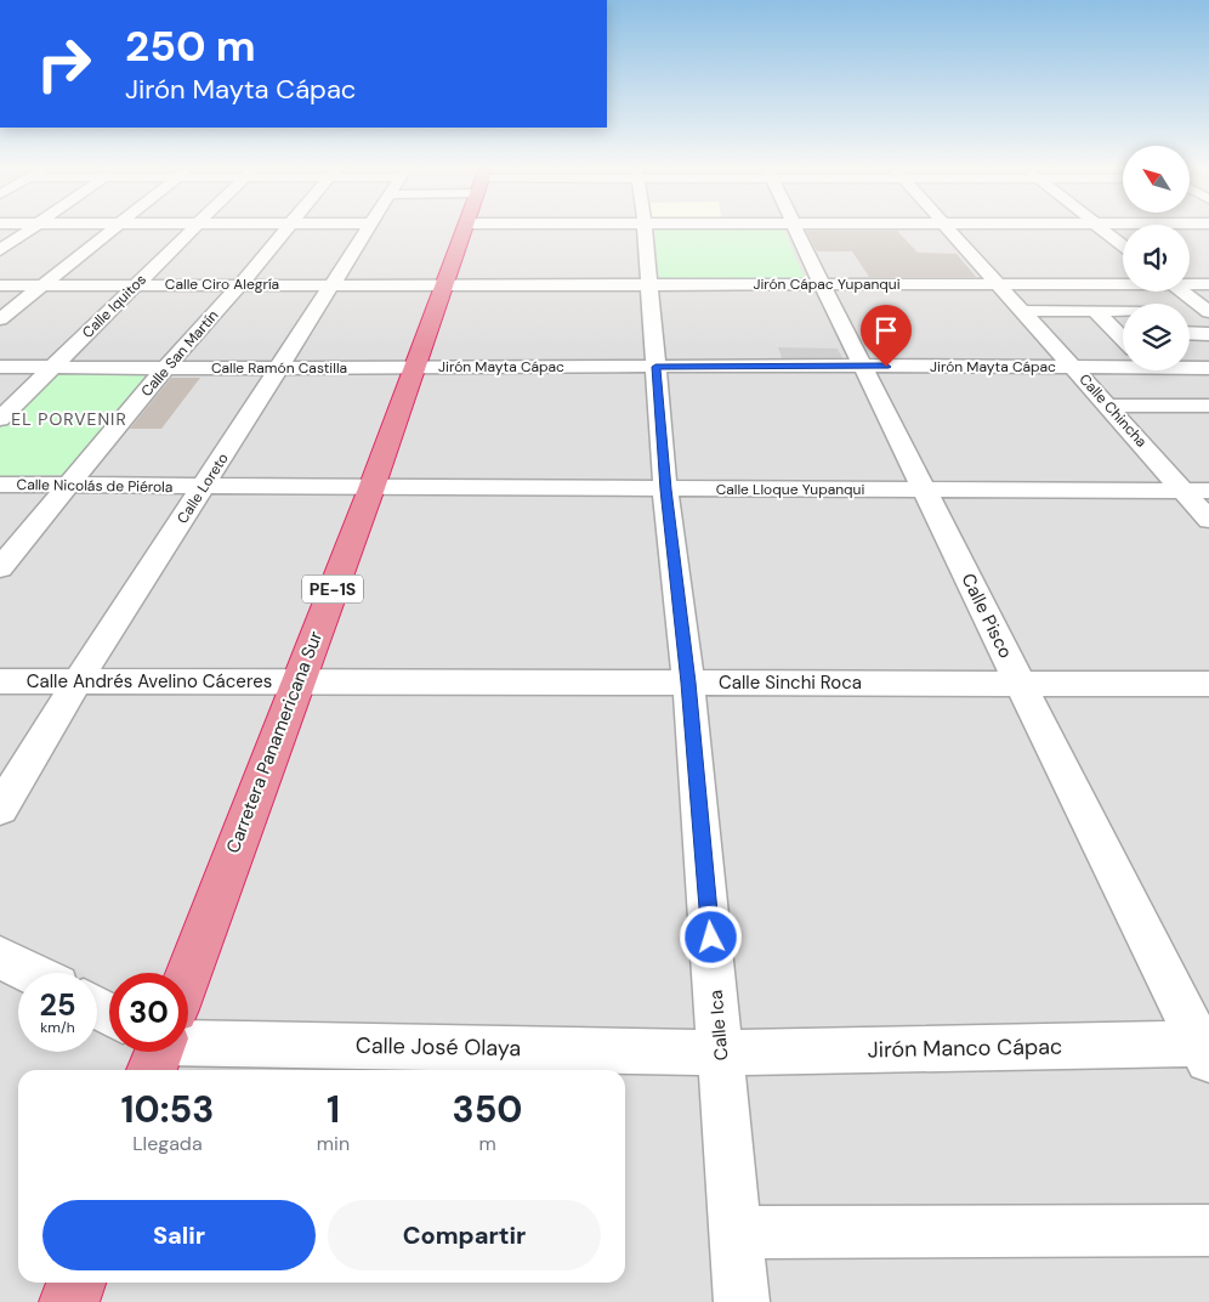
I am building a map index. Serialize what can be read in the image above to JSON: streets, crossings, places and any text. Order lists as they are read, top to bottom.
{
  "streets": {
    "highway": ["PE-1S", "Carretera Panamericana Sur"],
    "street": [
      "Calle Ciro Alegría",
      "Jirón Cápac Yupanqui",
      "Calle Iquitos",
      "Calle San Martín",
      "Jirón Mayta Cápac",
      "Calle Ramón Castilla",
      "Calle Chincha",
      "Calle Nicolás de Piérola",
      "Calle Loreto",
      "Calle Lloque Yupanqui",
      "Calle Pisco",
      "Calle Andrés Avelino Cáceres",
      "Calle Sinchi Roca",
      "Calle Ica",
      "Calle José Olaya",
      "Jirón Manco Cápac"
    ]
  },
  "crossings": [
    ["Calle Ciro Alegría", "Jirón Cápac Yupanqui"],
    ["Calle Ciro Alegría", "Calle Iquitos"],
    ["Calle Ciro Alegría", "Calle San Martín"],
    ["Calle Ciro Alegría", "Calle Loreto"],
    ["Calle Ciro Alegría", "Carretera Panamericana Sur"],
    ["Jirón Cápac Yupanqui", "Calle Chincha"],
    ["Jirón Cápac Yupanqui", "Calle Pisco"],
    ["Jirón Cápac Yupanqui", "Carretera Panamericana Sur"],
    ["Jirón Cápac Yupanqui", "Calle Ica"],
    ["Calle Iquitos", "Calle Ramón Castilla"],
    ["Calle San Martín", "Calle Ramón Castilla"],
    ["Calle San Martín", "Calle Nicolás de Piérola"],
    ["Jirón Mayta Cápac", "Calle Ramón Castilla"],
    ["Jirón Mayta Cápac", "Calle Chincha"],
    ["Jirón Mayta Cápac", "Calle Pisco"],
    ["Jirón Mayta Cápac", "Carretera Panamericana Sur"],
    ["Jirón Mayta Cápac", "Calle Ica"],
    ["Calle Ramón Castilla", "Calle Loreto"],
    ["Calle Ramón Castilla", "Carretera Panamericana Sur"],
    ["Calle Chincha", "Calle Lloque Yupanqui"],
    ["Calle Nicolás de Piérola", "Calle Loreto"],
    ["Calle Nicolás de Piérola", "Calle Lloque Yupanqui"],
    ["Calle Nicolás de Piérola", "Carretera Panamericana Sur"],
    ["Calle Loreto", "Calle Andrés Avelino Cáceres"],
    ["Calle Lloque Yupanqui", "Calle Pisco"],
    ["Calle Lloque Yupanqui", "Carretera Panamericana Sur"],
    ["Calle Lloque Yupanqui", "Calle Ica"],
    ["Calle Pisco", "Calle Sinchi Roca"],
    ["Calle Pisco", "Jirón Manco Cápac"],
    ["Calle Andrés Avelino Cáceres", "Calle Sinchi Roca"],
    ["Calle Andrés Avelino Cáceres", "Carretera Panamericana Sur"],
    ["Calle Sinchi Roca", "Carretera Panamericana Sur"],
    ["Calle Sinchi Roca", "Calle Ica"],
    ["Calle Ica", "Calle José Olaya"],
    ["Calle Ica", "Jirón Manco Cápac"],
    ["Calle José Olaya", "Jirón Manco Cápac"]
  ],
  "districts": ["EL PORVENIR"],
  "north": "top left",
  "page": {
    "turn": ["250 m", "Jirón Mayta Cápac"],
    "speed": "25 km/h",
    "limit": "30",
    "eta": [
      "10:53",
      "Llegada",
      "1",
      "min",
      "350",
      "m"
    ],
    "buttons": ["Salir", "Compartir"]
  }
}
